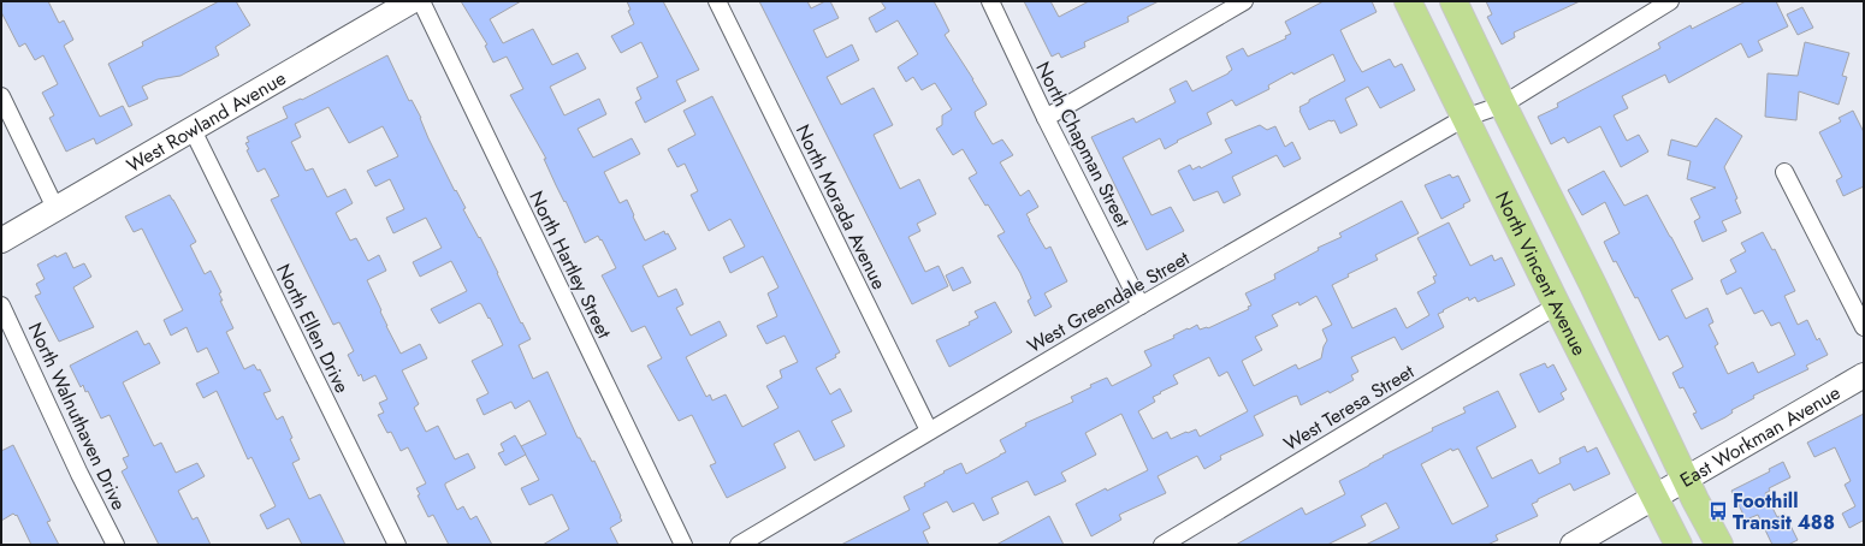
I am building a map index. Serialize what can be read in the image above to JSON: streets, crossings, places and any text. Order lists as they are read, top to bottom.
{
  "streets": {
    "main road": ["North Vincent Avenue"],
    "street": [
      "West Rowland Avenue",
      "North Chapman Street",
      "North Morada Avenue",
      "North Hartley Street",
      "West Greendale Street",
      "North Ellen Drive",
      "West Teresa Street",
      "North Walnuthaven Drive",
      "East Workman Avenue"
    ]
  },
  "crossings": [
    ["West Rowland Avenue", "North Ellen Drive"],
    ["North Chapman Street", "West Greendale Street"],
    ["North Morada Avenue", "West Greendale Street"],
    ["North Vincent Avenue", "West Greendale Street"],
    ["North Vincent Avenue", "West Teresa Street"],
    ["North Vincent Avenue", "East Workman Avenue"]
  ],
  "places": {
    "bus stop": ["Foothill Transit 488"]
  }
}
